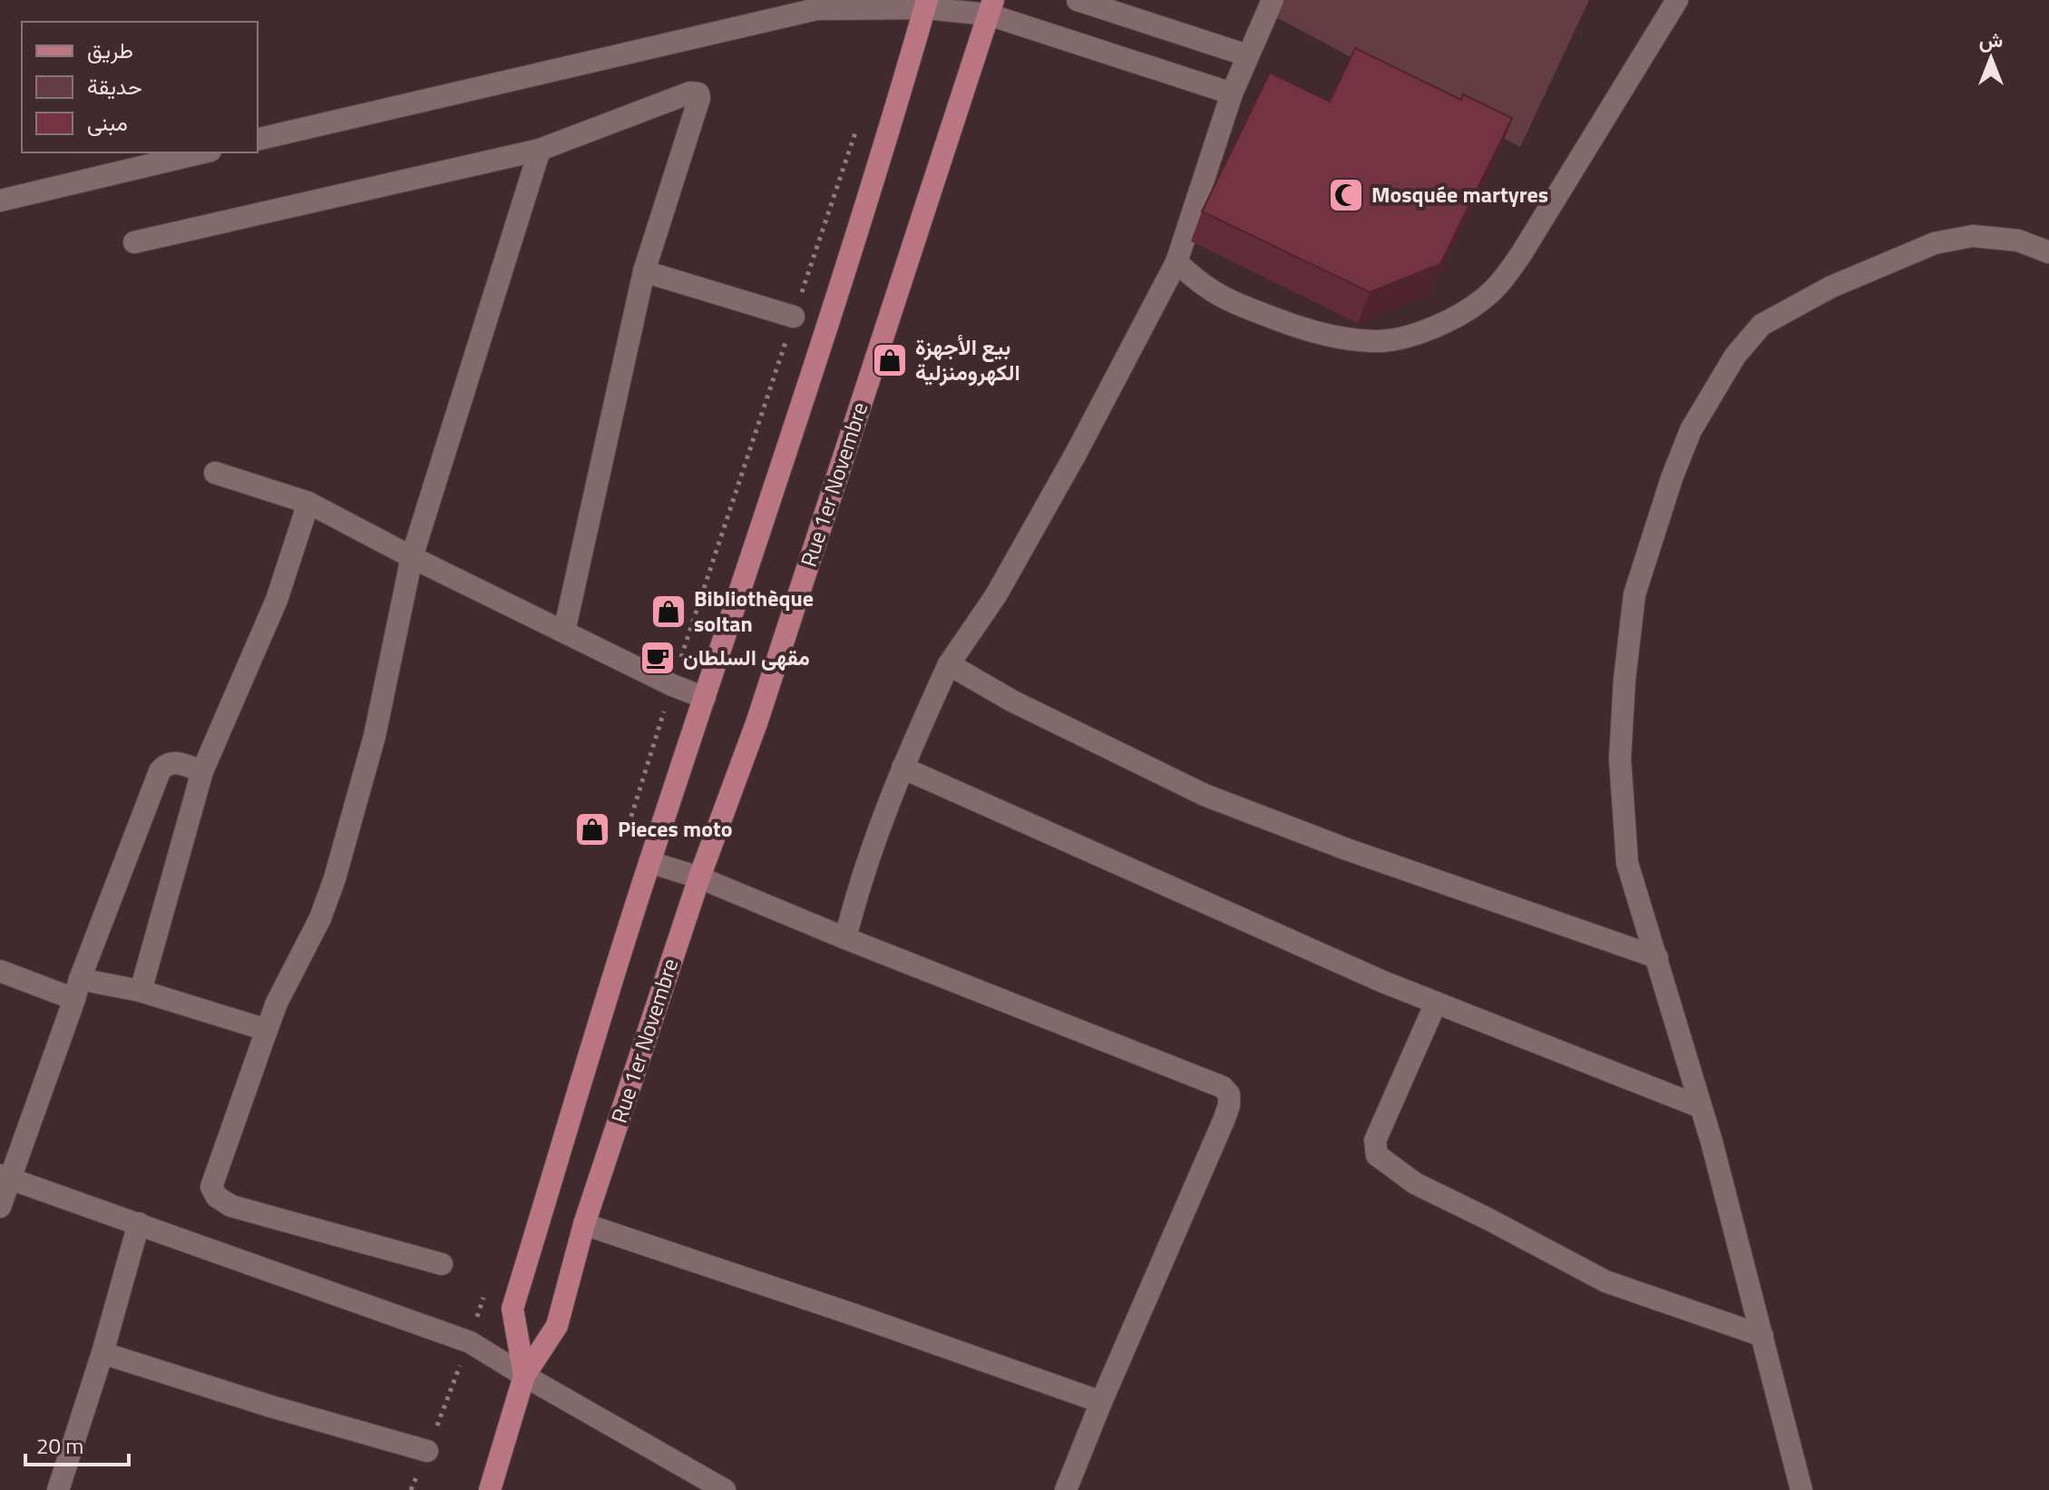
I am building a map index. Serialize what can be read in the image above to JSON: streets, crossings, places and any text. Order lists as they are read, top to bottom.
{
  "streets": {
    "main road": ["Rue 1er Novembre"]
  },
  "places": {
    "mosque": ["Mosquée martyres"],
    "shop": ["بيع الأجهزة الكهرومنزلية", "Bibliothèque soltan", "Pieces moto"],
    "cafe": ["مقهى السلطان"]
  },
  "legend": ["طريق", "حديقة", "مبنى"],
  "scale_bar": "20 m",
  "north": "top"
}
